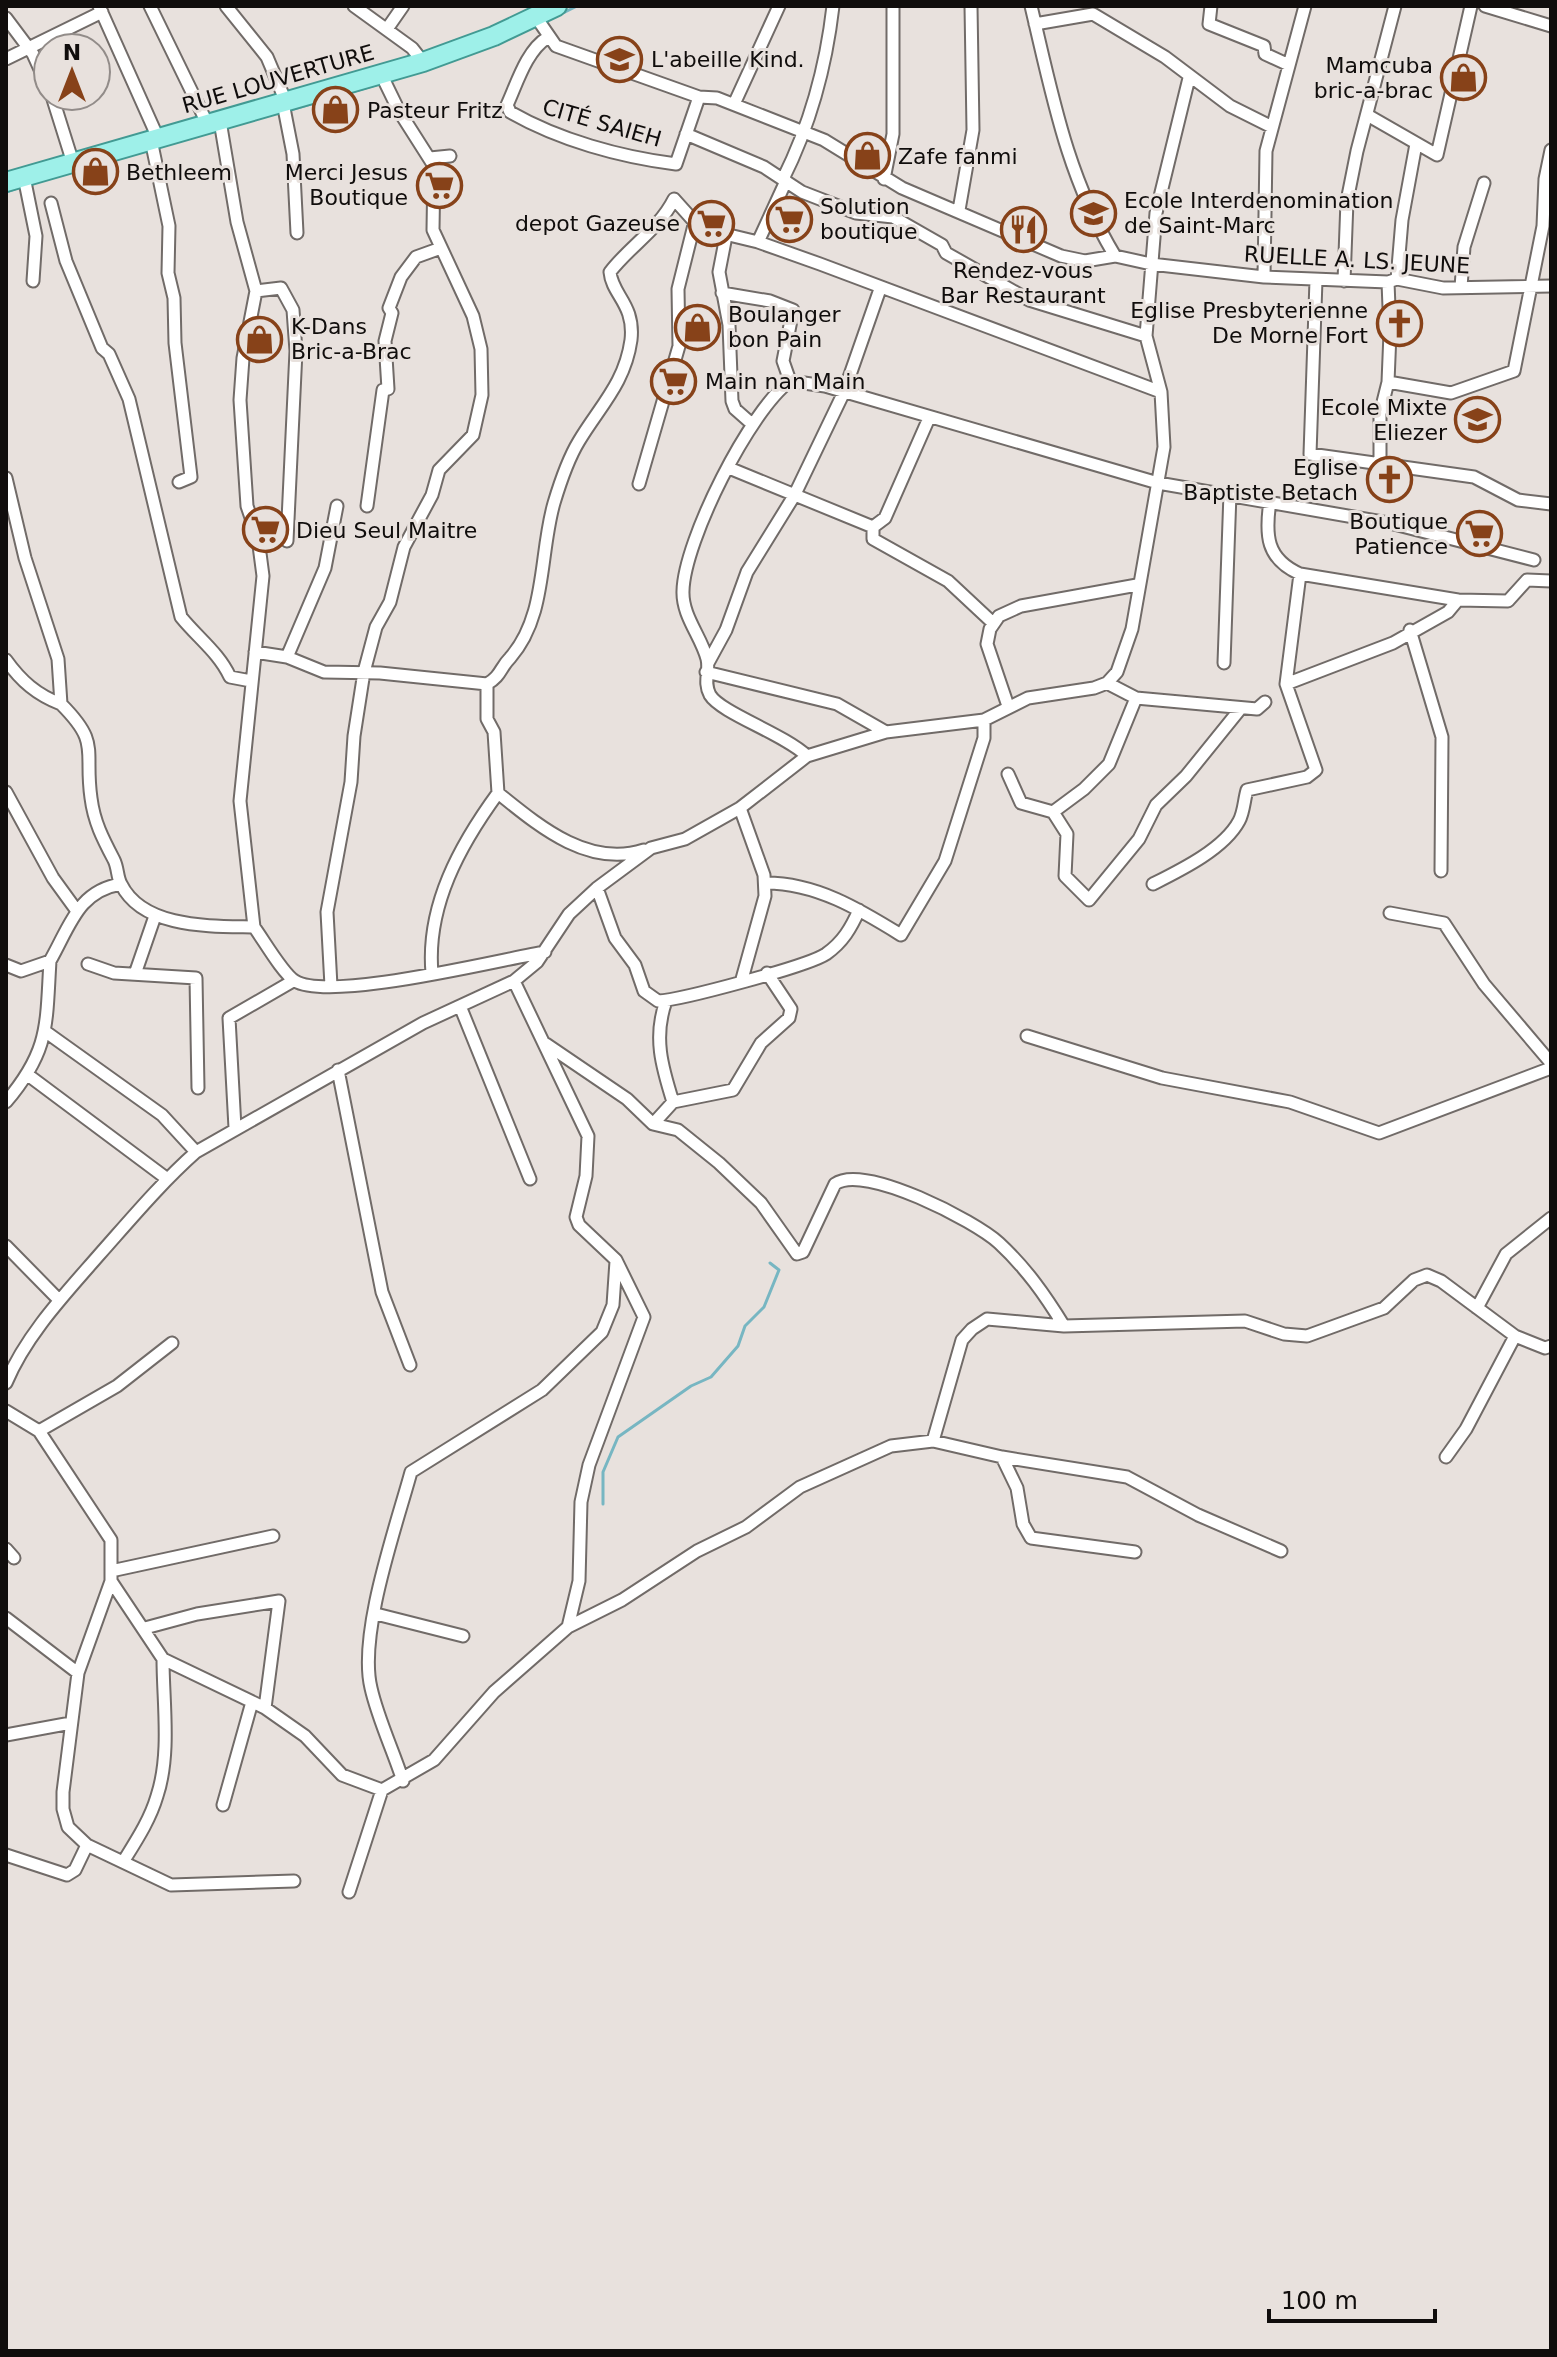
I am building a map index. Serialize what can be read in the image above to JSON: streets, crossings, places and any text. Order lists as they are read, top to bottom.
{
  "streets": {
    "main road": ["RUE LOUVERTURE"],
    "street": ["CITÉ SAIEH", "RUELLE A. LS. JEUNE"]
  },
  "crossings": [
    ["CITÉ SAIEH", "RUELLE A. LS. JEUNE"]
  ],
  "places": {
    "school or university": ["L'abeille Kind.", "Ecole Interdenomination de Saint-Marc", "Ecole Mixte Eliezer"],
    "shop": [
      "Mamcuba bric-a-brac",
      "Pasteur Fritz",
      "Zafe fanmi",
      "Bethleem",
      "Boulanger bon Pain",
      "K-Dans Bric-a-Brac"
    ],
    "supermarket": [
      "Merci Jesus Boutique",
      "Solution boutique",
      "depot Gazeuse",
      "Main nan Main",
      "Dieu Seul Maitre",
      "Boutique Patience"
    ],
    "restaurant": ["Rendez-vous Bar Restaurant"],
    "church": ["Eglise Presbyterienne De Morne Fort", "Eglise Baptiste Betach"]
  },
  "scale_bar": "100 m",
  "north": "top"
}
